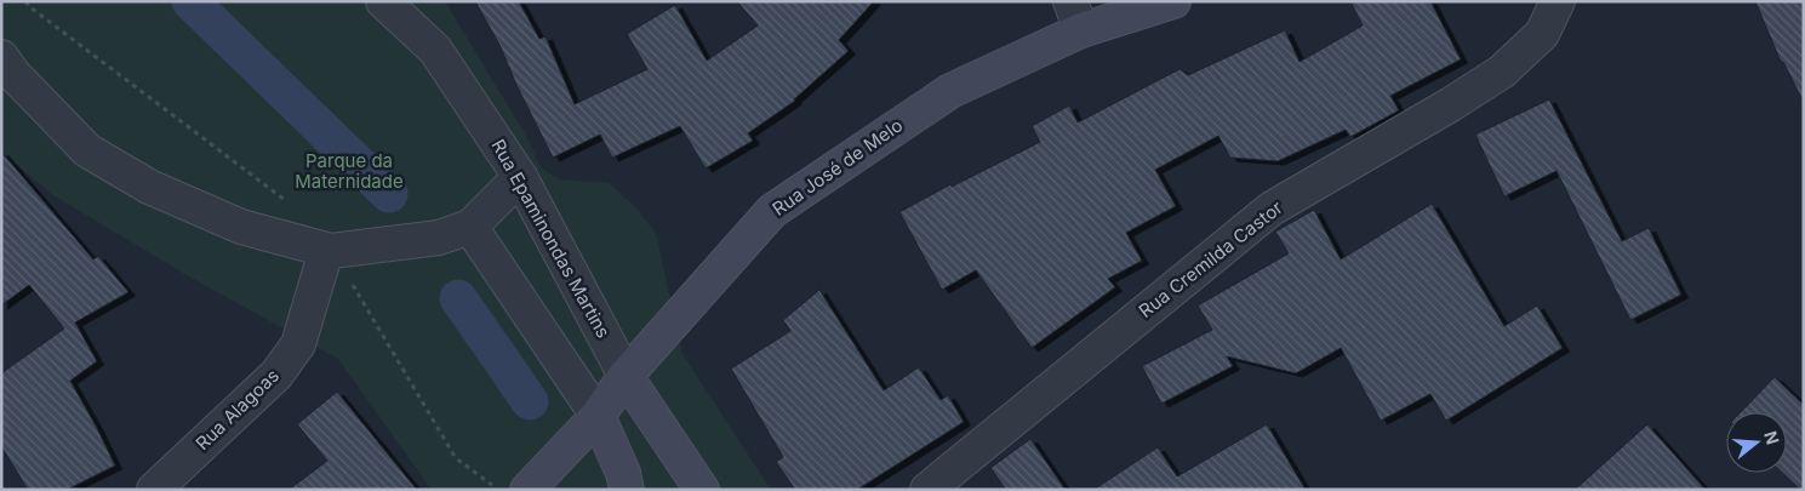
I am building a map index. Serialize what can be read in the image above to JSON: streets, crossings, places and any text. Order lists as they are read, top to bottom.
{
  "streets": {
    "street": [
      "Rua José de Melo",
      "Rua Epaminondas Martins",
      "Rua Cremilda Castor",
      "Rua Alagoas"
    ]
  },
  "crossings": [
    ["Rua José de Melo", "Rua Epaminondas Martins"]
  ],
  "parks": ["Parque da Maternidade"],
  "north": "right"
}
